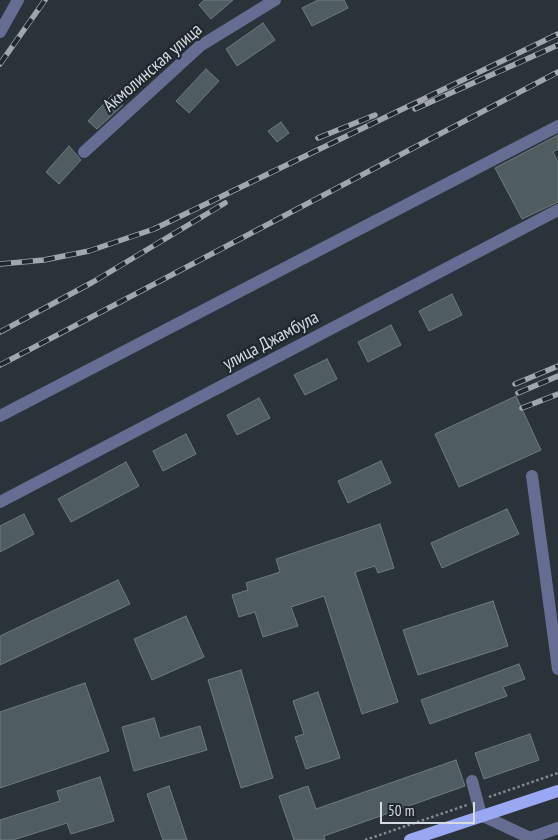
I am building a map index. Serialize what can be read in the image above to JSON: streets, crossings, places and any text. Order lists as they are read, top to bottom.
{
  "streets": {
    "street": ["Акмолинская улица", "улица Джамбула"]
  },
  "scale_bar": "50 m"
}
